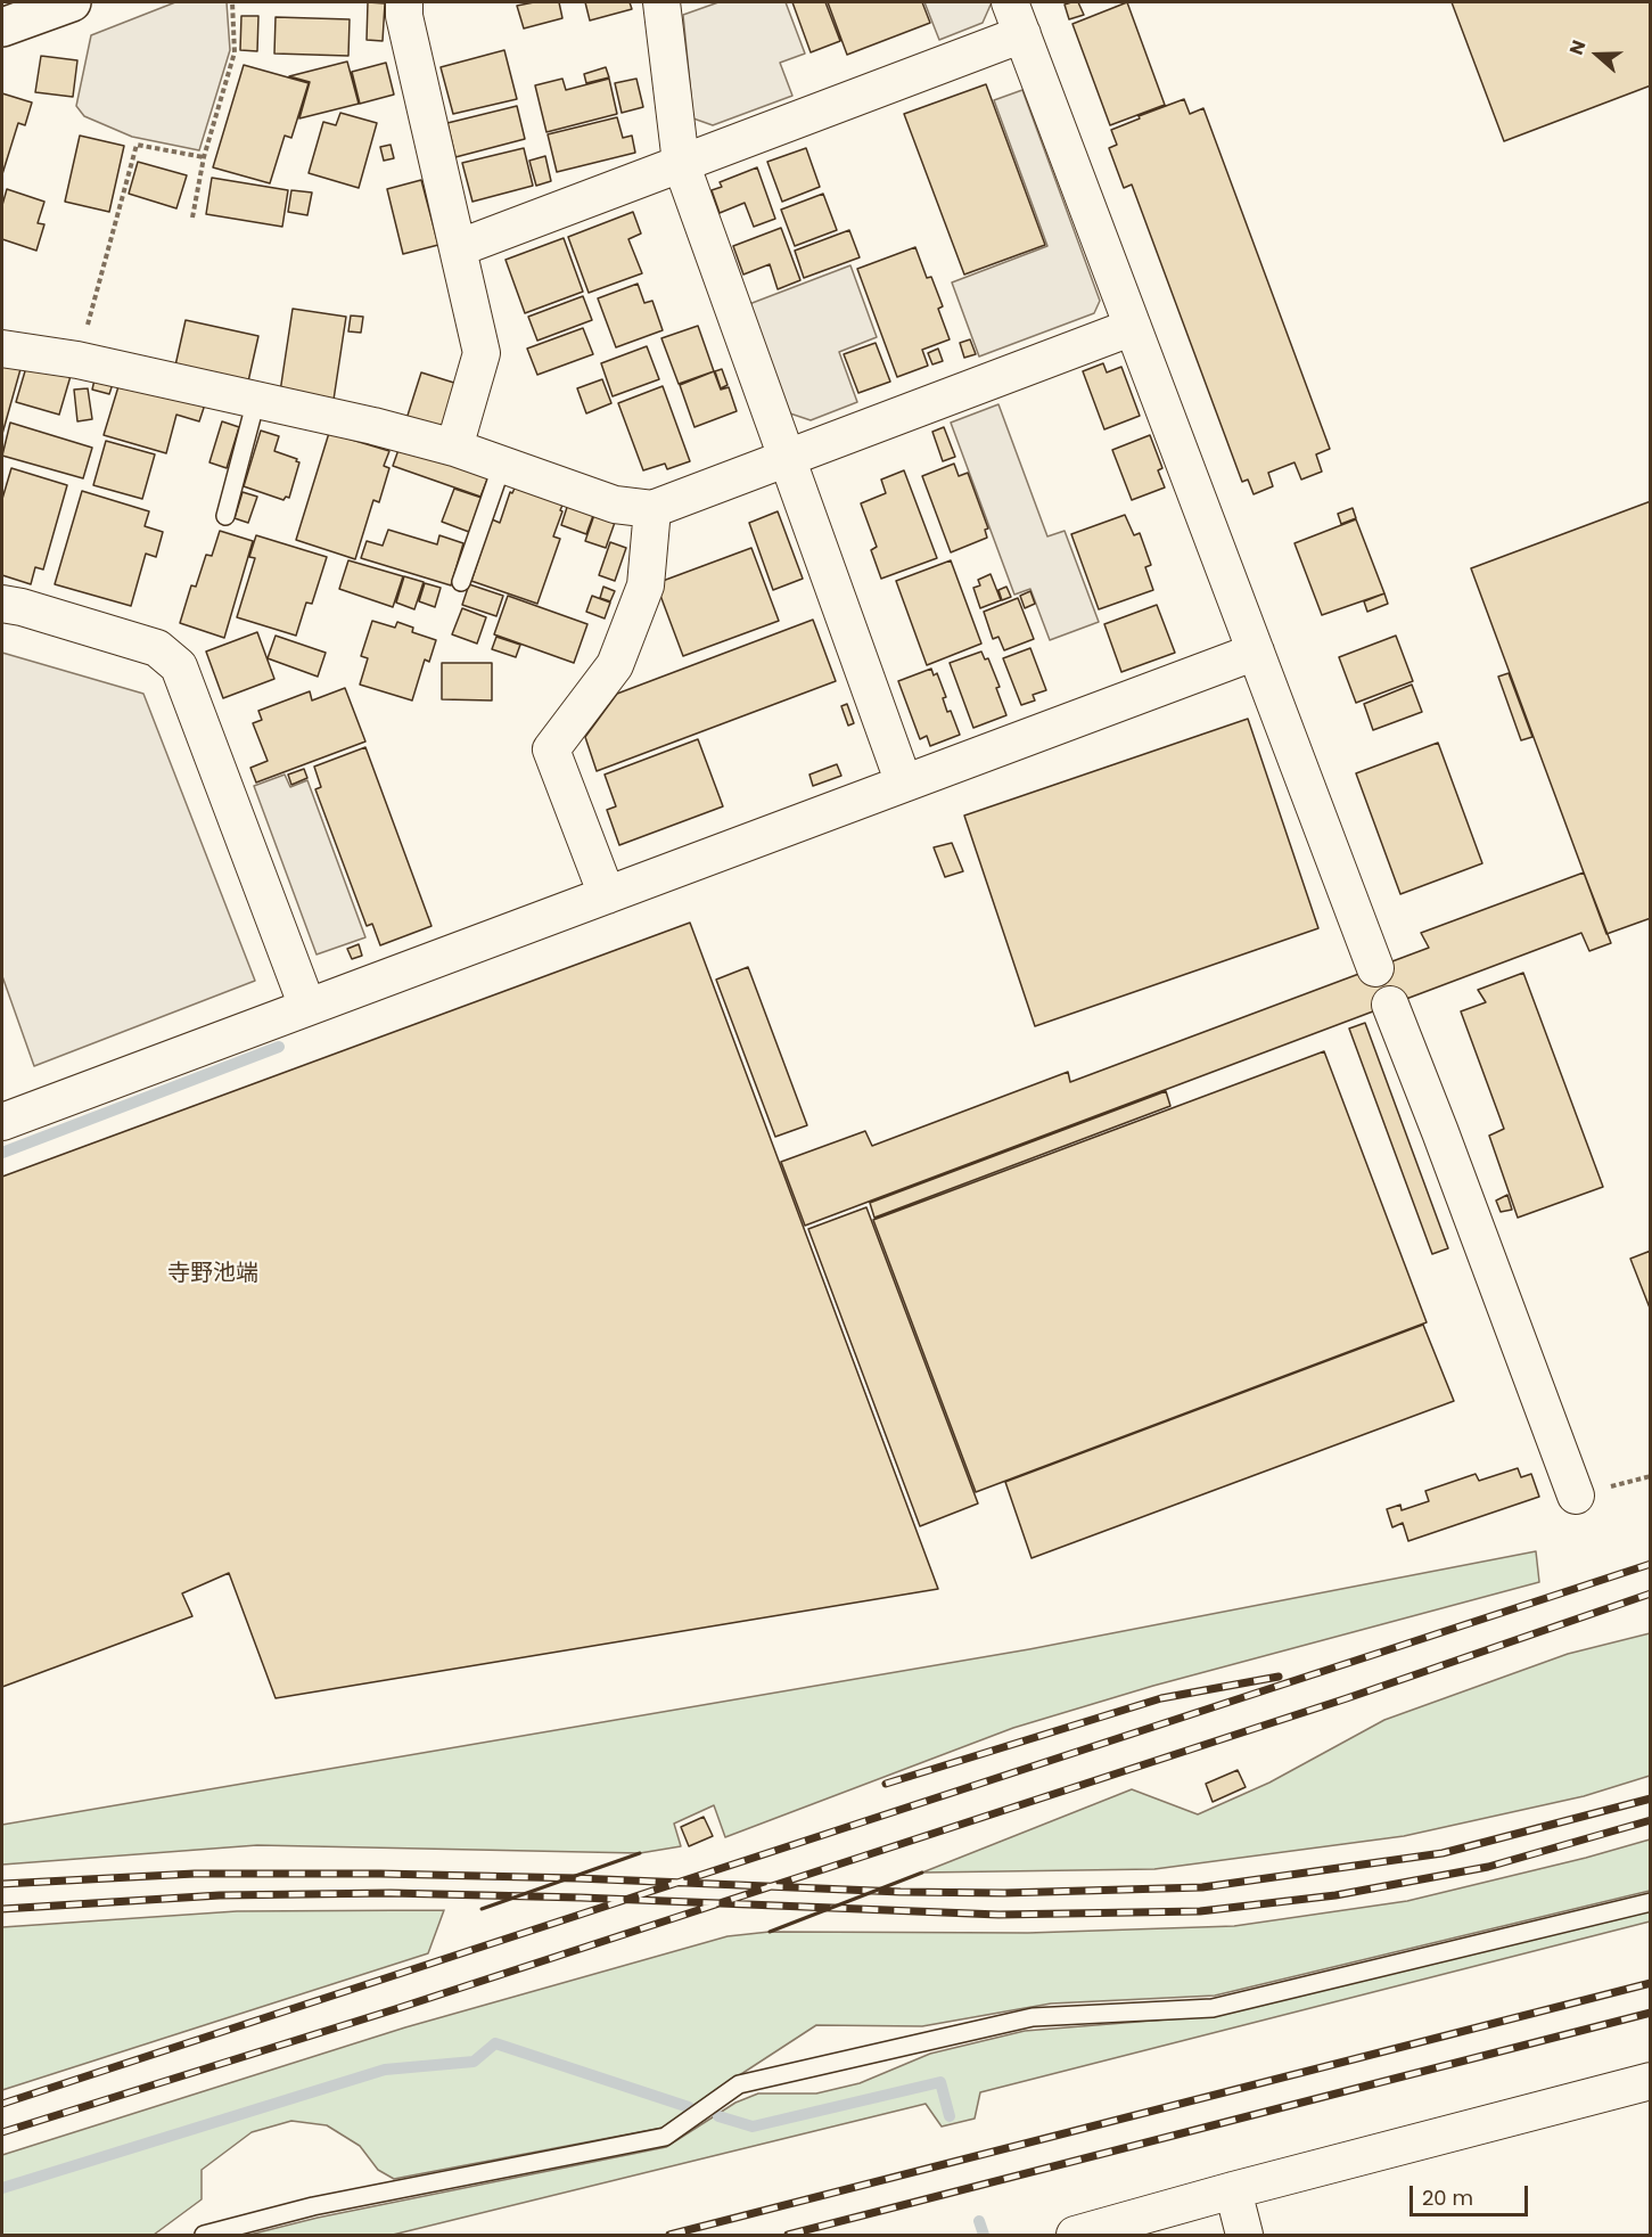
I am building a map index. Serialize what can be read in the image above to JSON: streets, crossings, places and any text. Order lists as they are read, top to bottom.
{
  "districts": ["寺野池端"],
  "scale_bar": "20 m",
  "north": "left"
}
